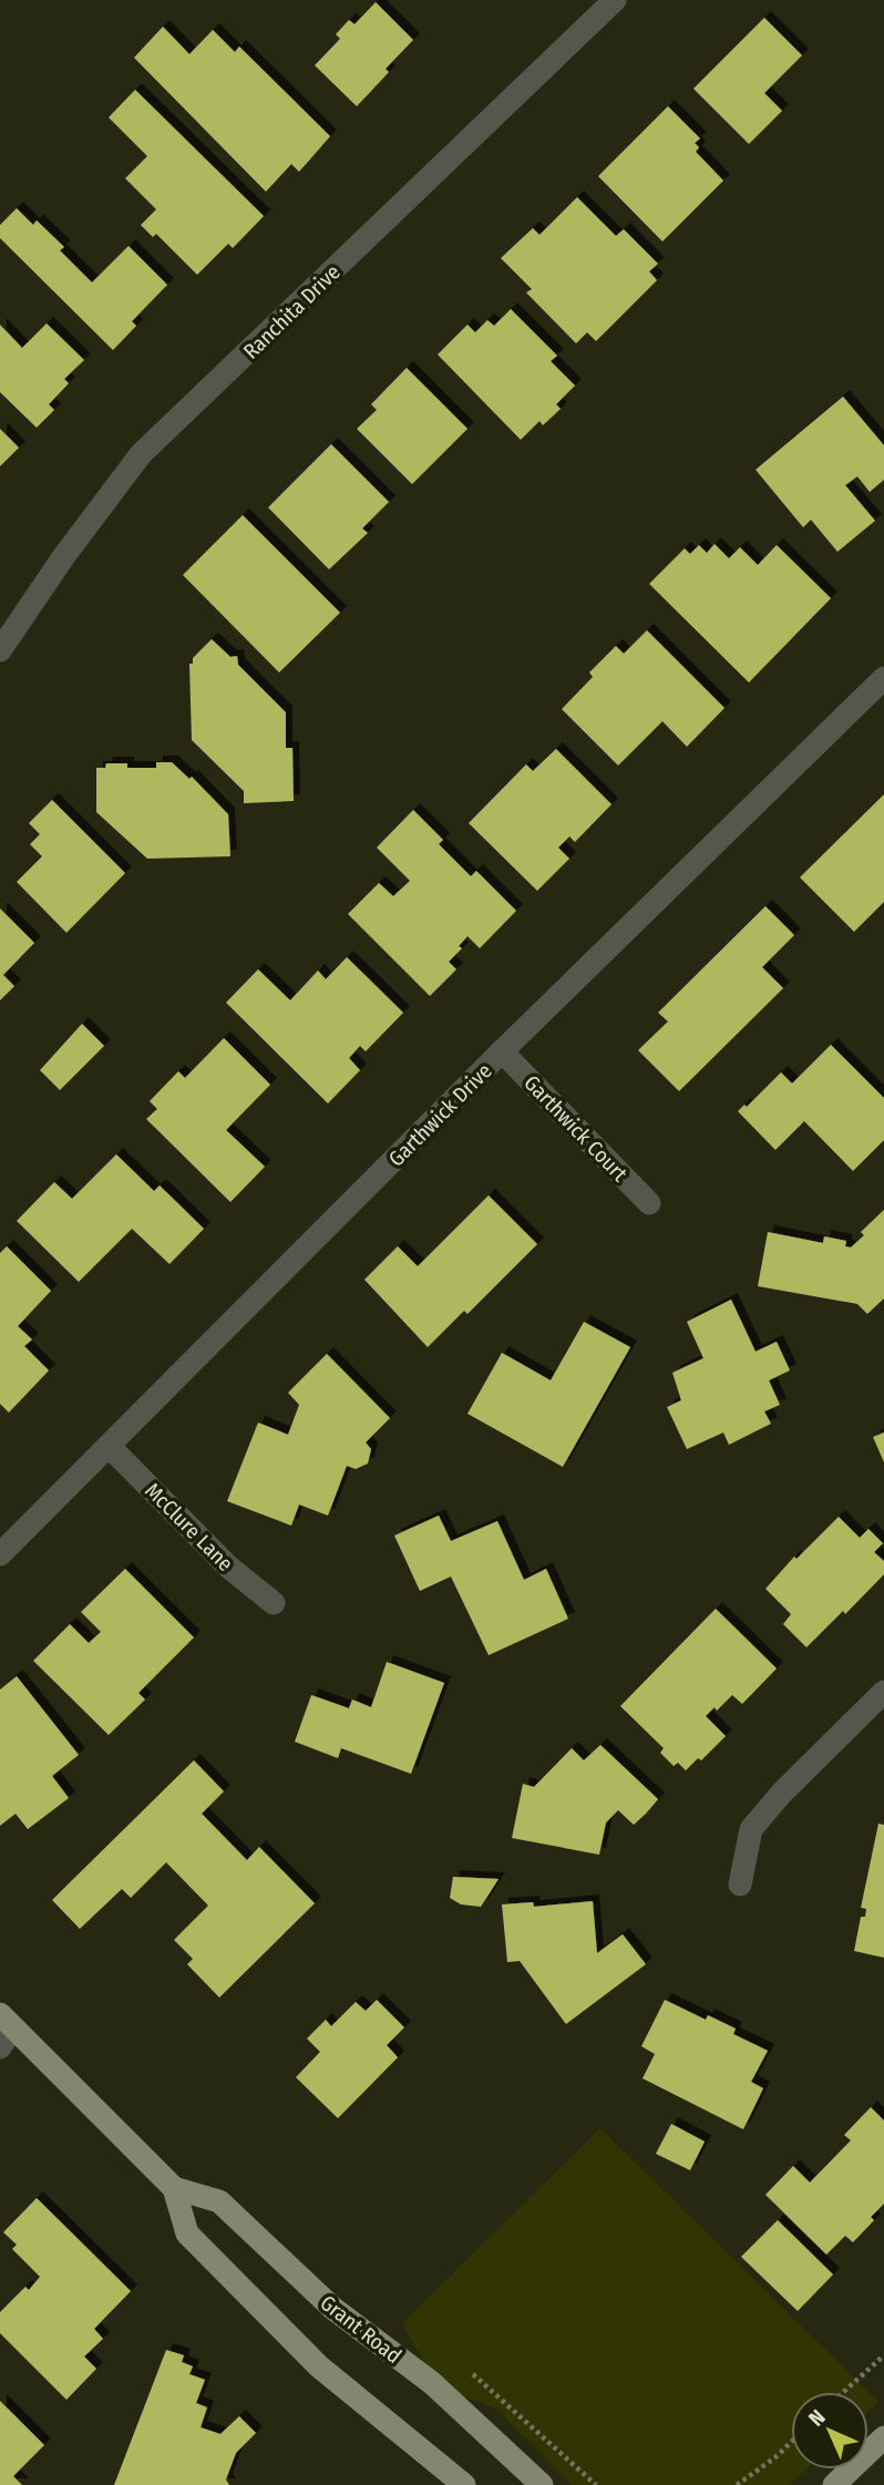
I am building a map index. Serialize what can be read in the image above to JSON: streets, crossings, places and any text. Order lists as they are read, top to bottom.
{
  "streets": {
    "main road": ["Grant Road"],
    "street": [
      "Ranchita Drive",
      "Garthwick Drive",
      "Garthwick Court",
      "McClure Lane"
    ]
  },
  "crossings": [
    ["Garthwick Drive", "Garthwick Court"],
    ["Garthwick Drive", "McClure Lane"]
  ],
  "north": "top left"
}
